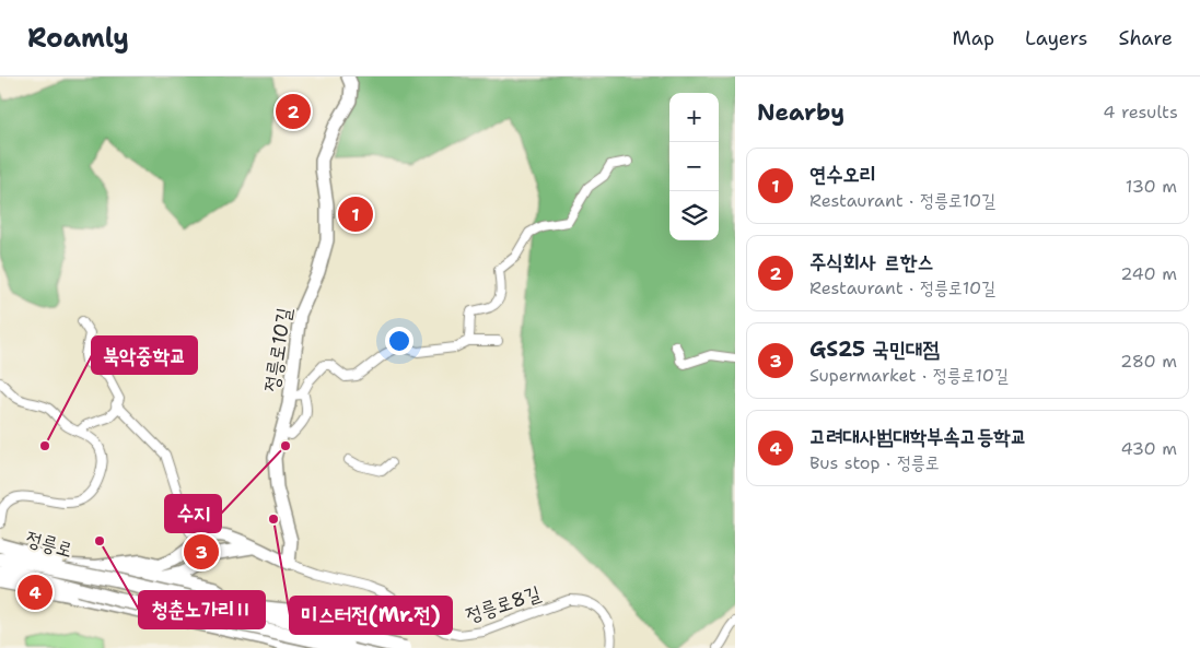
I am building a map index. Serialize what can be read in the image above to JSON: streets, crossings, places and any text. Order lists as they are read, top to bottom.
{
  "streets": {
    "main road": ["정릉로10길", "정릉로"],
    "street": ["정릉로8길"]
  },
  "crossings": [
    ["정릉로10길", "정릉로8길"]
  ],
  "places": [
    "북악중학교",
    "수지",
    "미스터전(Mr.전)",
    "청춘노가리Ⅱ"
  ],
  "page": {
    "header": "Roamly",
    "nav": ["Map", "Layers", "Share"],
    "heading": ["Nearby", "4 results"],
    "pins": [
      "2",
      "1",
      "3",
      "4"
    ],
    "map_buttons": ["+", "−"],
    "list": [
      {
        "mark": "1",
        "name": "연수오리",
        "note": "Restaurant · 정릉로10길",
        "value": "130 m"
      },
      {
        "mark": "2",
        "name": "주식회사 르한스",
        "note": "Restaurant · 정릉로10길",
        "value": "240 m"
      },
      {
        "mark": "3",
        "name": "GS25 국민대점",
        "note": "Supermarket · 정릉로10길",
        "value": "280 m"
      },
      {
        "mark": "4",
        "name": "고려대사범대학부속고등학교",
        "note": "Bus stop · 정릉로",
        "value": "430 m"
      }
    ]
  }
}
